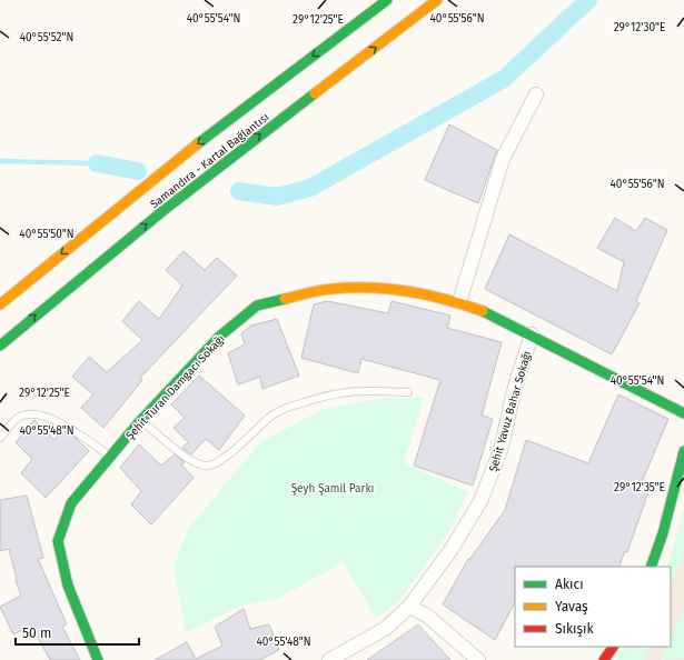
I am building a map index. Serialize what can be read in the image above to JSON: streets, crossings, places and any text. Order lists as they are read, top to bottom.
{
  "streets": {
    "main road": ["Samandıra - Kartal Bağlantısı", "Şehit Turan Damgacı Sokağı"],
    "street": ["Şehit Yavuz Bahar Sokağı"]
  },
  "crossings": [
    ["Şehit Turan Damgacı Sokağı", "Şehit Yavuz Bahar Sokağı"]
  ],
  "parks": ["Şeyh Şamil Parkı"],
  "legend": ["Akıcı", "Yavaş", "Sıkışık"],
  "scale_bar": "50 m",
  "coordinates": [
    "40°55'54\"N",
    "40°55'56\"N",
    "29°12'25\"E",
    "29°12'30\"E",
    "40°55'52\"N",
    "40°55'50\"N",
    "40°55'48\"N",
    "29°12'35\"E"
  ]
}
